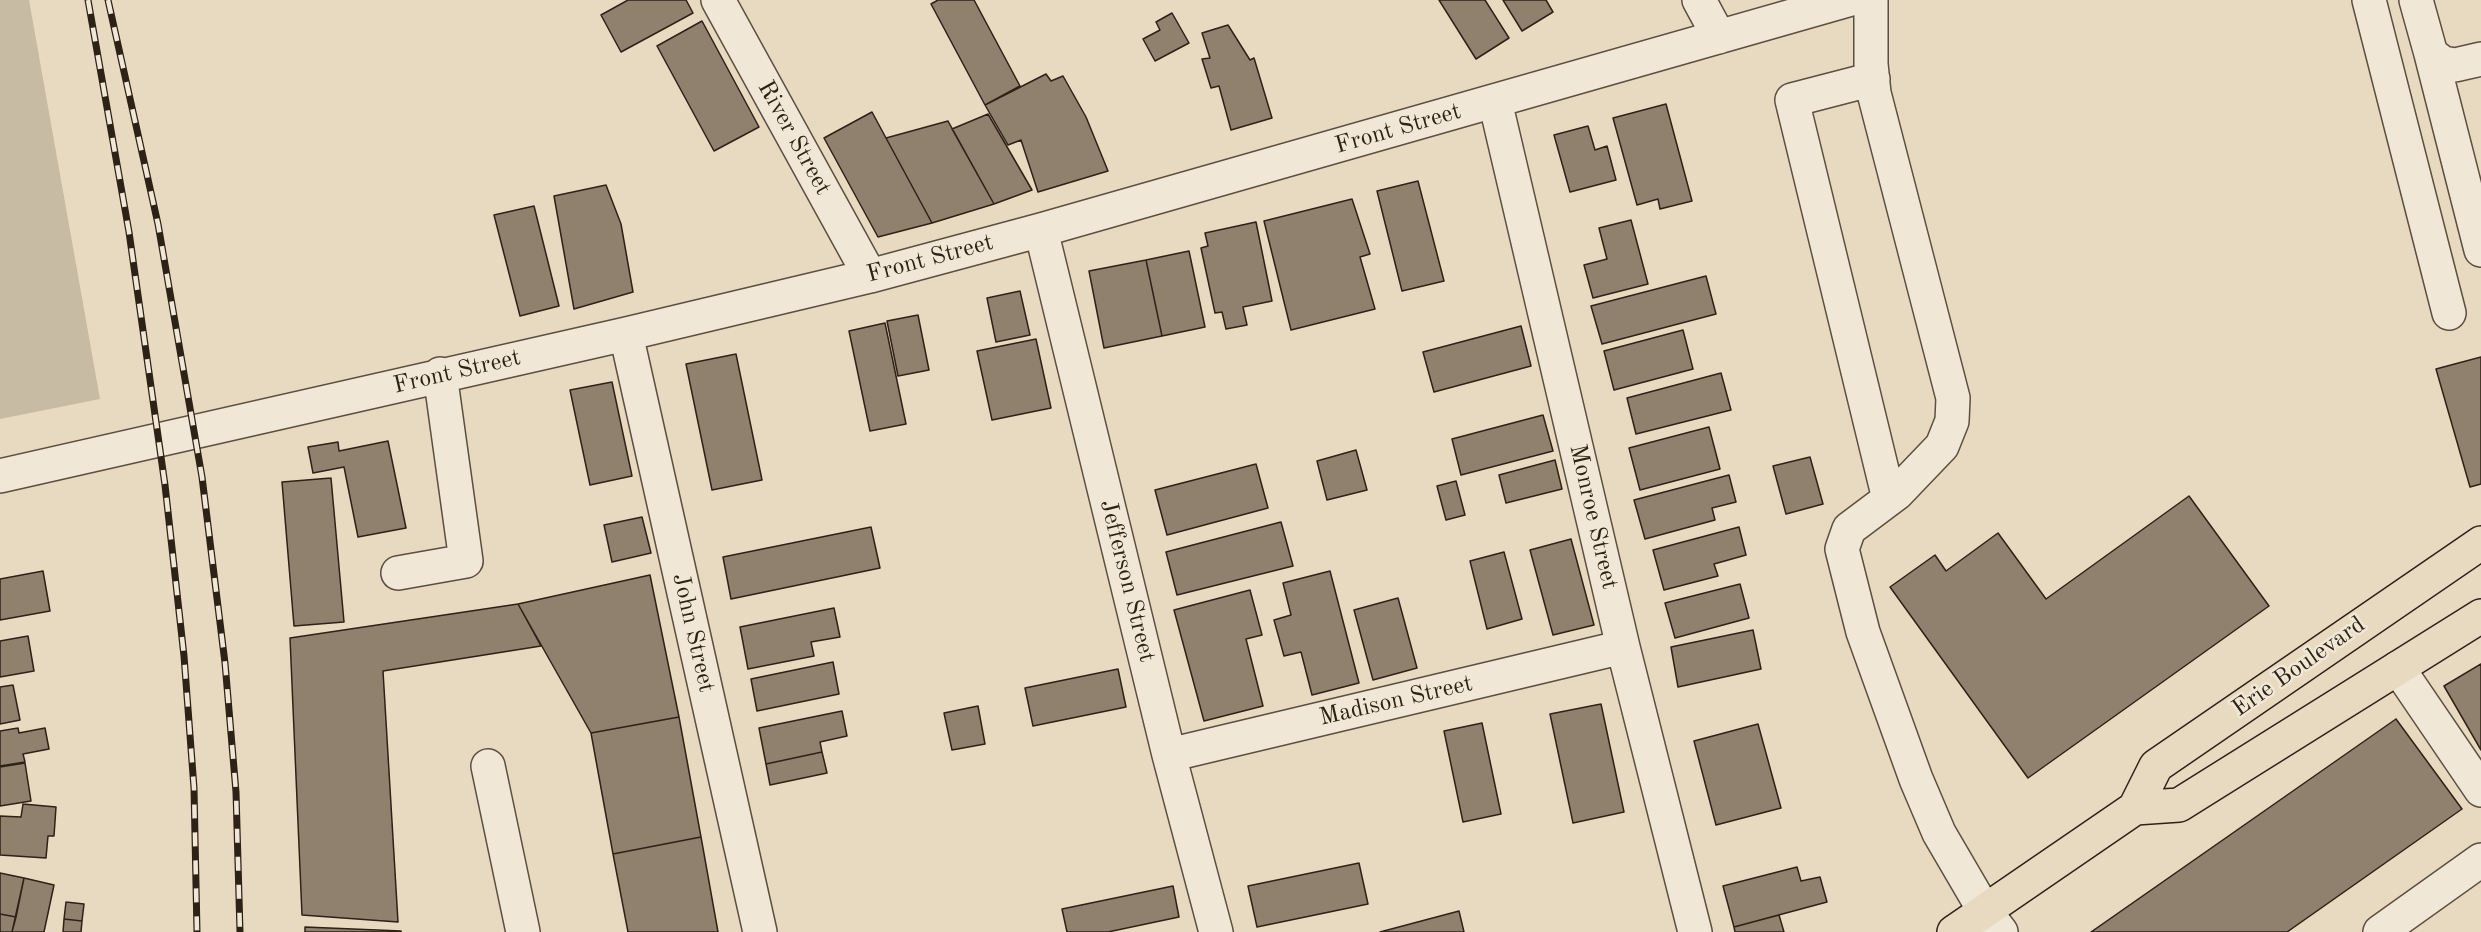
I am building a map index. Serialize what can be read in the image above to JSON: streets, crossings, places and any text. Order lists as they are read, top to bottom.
{
  "streets": {
    "highway": ["Erie Boulevard"],
    "street": [
      "Front Street",
      "River Street",
      "Monroe Street",
      "Jefferson Street",
      "John Street",
      "Madison Street"
    ]
  },
  "crossings": [
    ["Front Street", "River Street"],
    ["Front Street", "Monroe Street"],
    ["Front Street", "Jefferson Street"],
    ["Front Street", "John Street"],
    ["Monroe Street", "Madison Street"],
    ["Jefferson Street", "Madison Street"]
  ]
}
